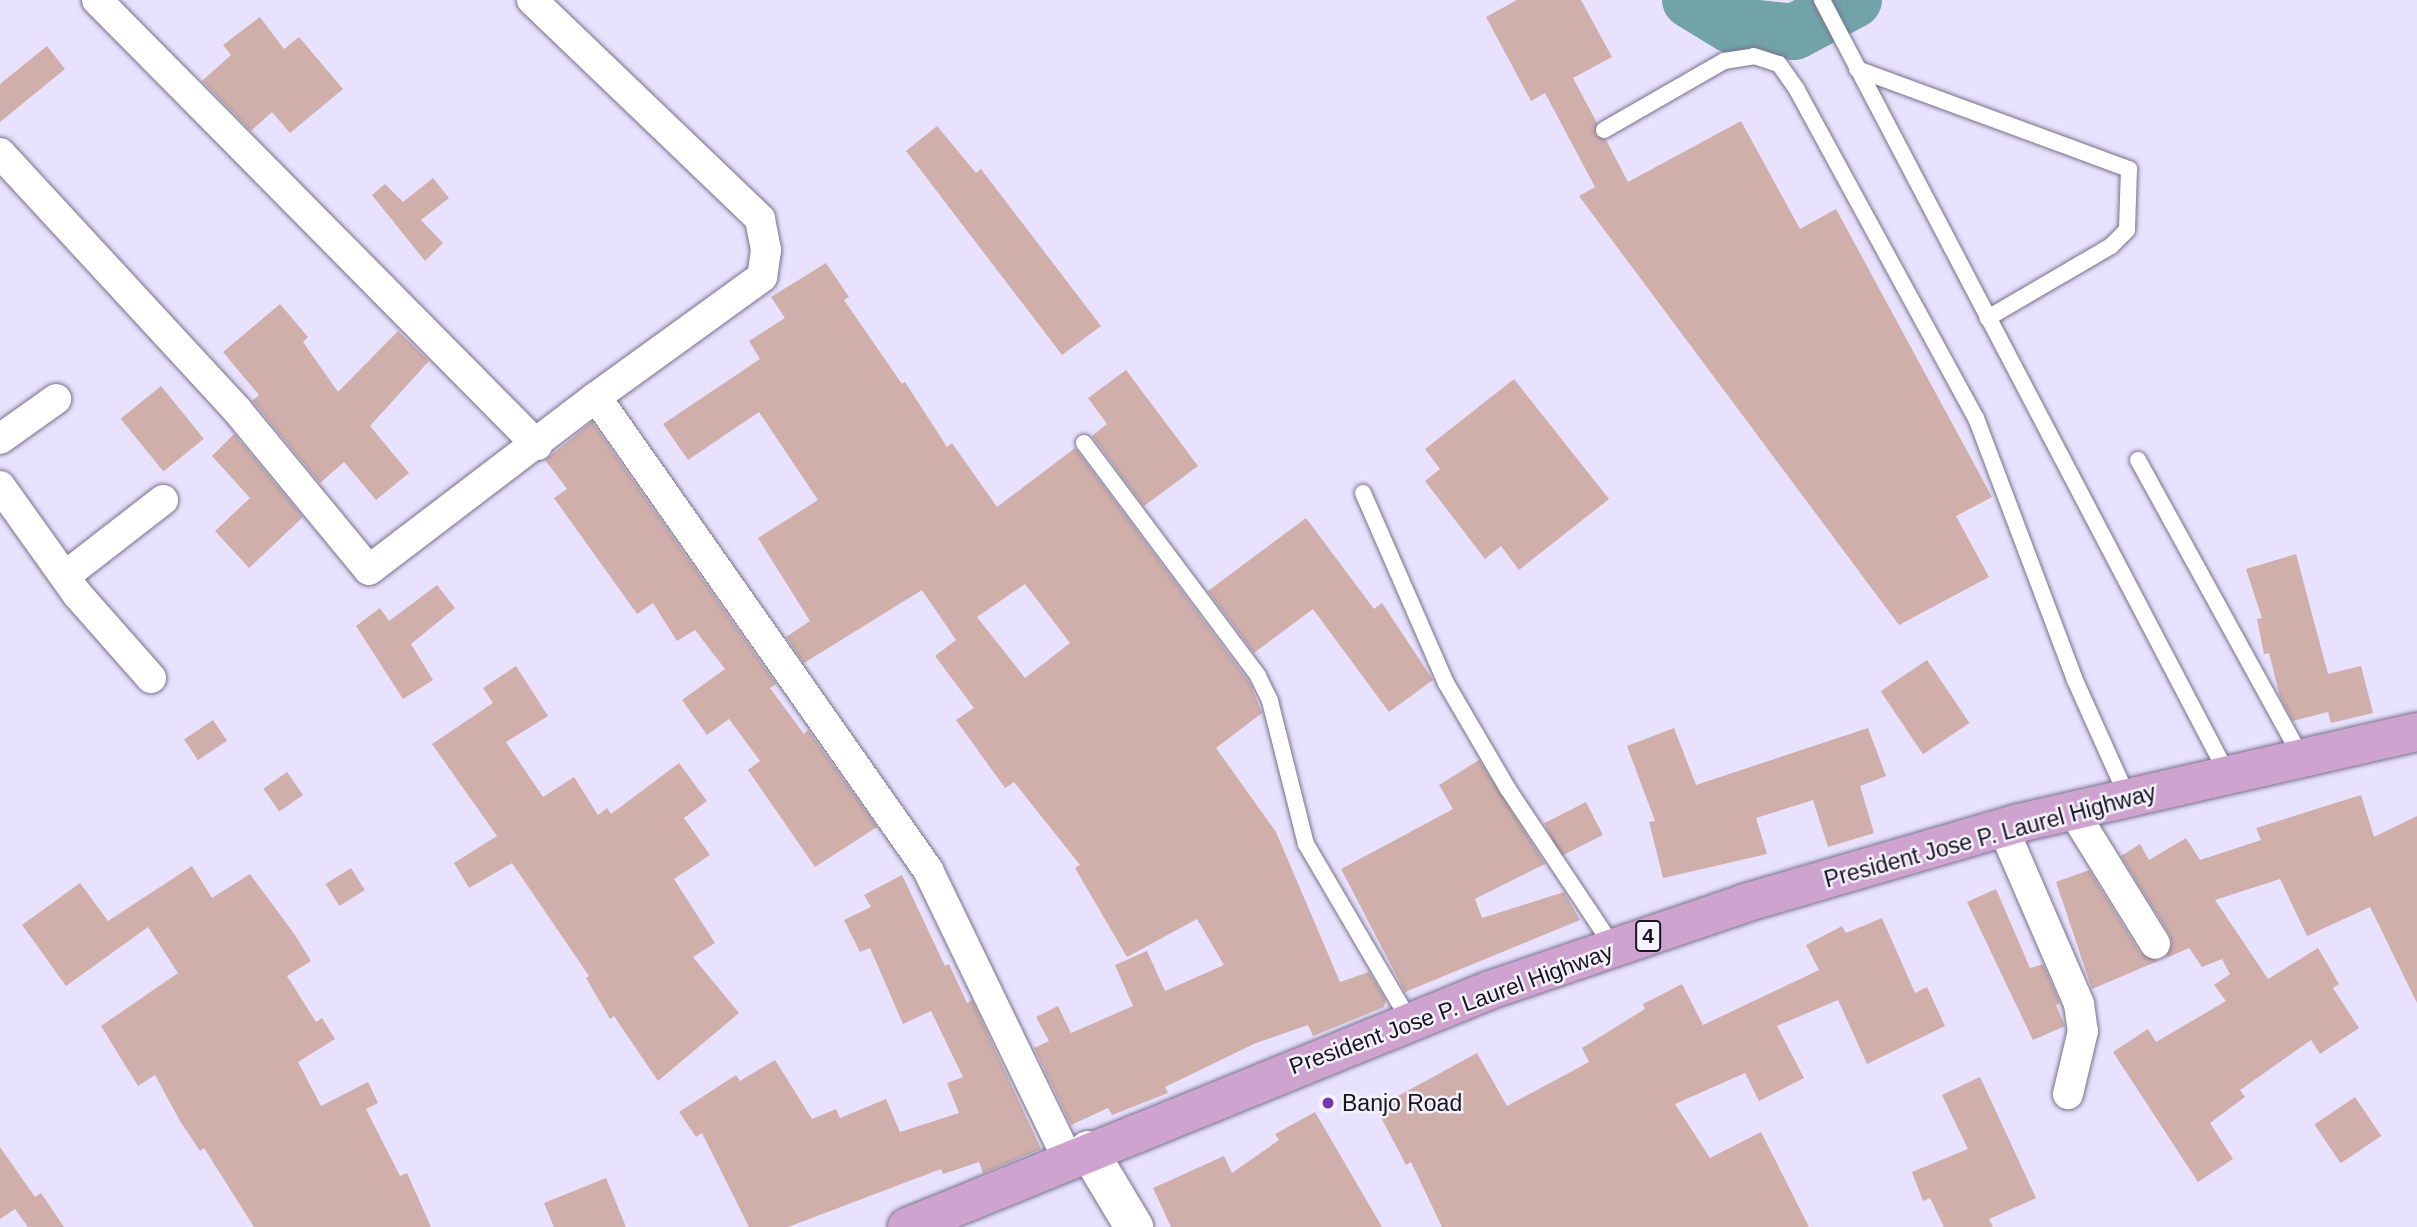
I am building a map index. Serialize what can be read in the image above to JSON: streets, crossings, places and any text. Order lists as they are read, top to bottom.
{
  "streets": {
    "highway": ["President Jose P. Laurel Highway", "4"]
  },
  "places": ["Banjo Road"]
}
